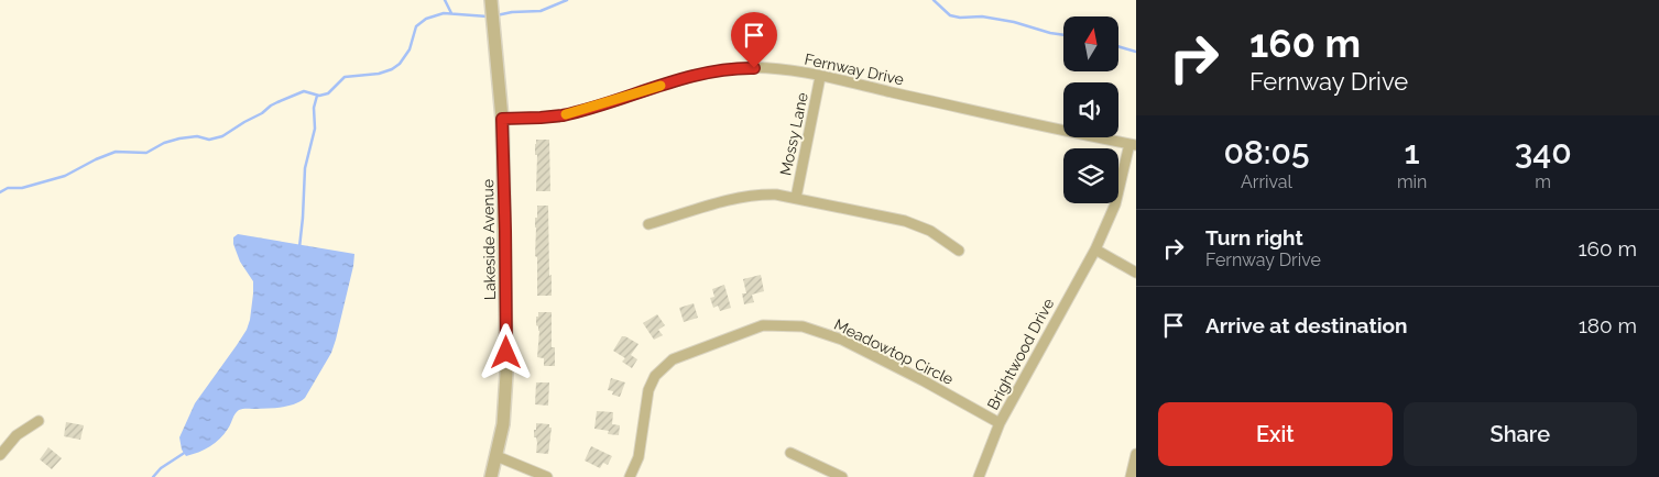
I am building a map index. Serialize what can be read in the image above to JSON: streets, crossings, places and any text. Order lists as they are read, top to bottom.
{
  "streets": {
    "street": [
      "Fernway Drive",
      "Mossy Lane",
      "Lakeside Avenue",
      "Meadowtop Circle",
      "Brightwood Drive"
    ]
  },
  "crossings": [
    ["Fernway Drive", "Mossy Lane"],
    ["Fernway Drive", "Lakeside Avenue"],
    ["Fernway Drive", "Brightwood Drive"],
    ["Meadowtop Circle", "Brightwood Drive"]
  ],
  "north": "top",
  "page": {
    "turn": ["160 m", "Fernway Drive"],
    "eta": [
      "08:05",
      "Arrival",
      "1",
      "min",
      "340",
      "m"
    ],
    "list": [
      {
        "name": "Turn right",
        "note": "Fernway Drive",
        "value": "160 m"
      },
      {
        "name": "Arrive at destination",
        "value": "180 m"
      }
    ],
    "buttons": ["Exit", "Share"]
  }
}
